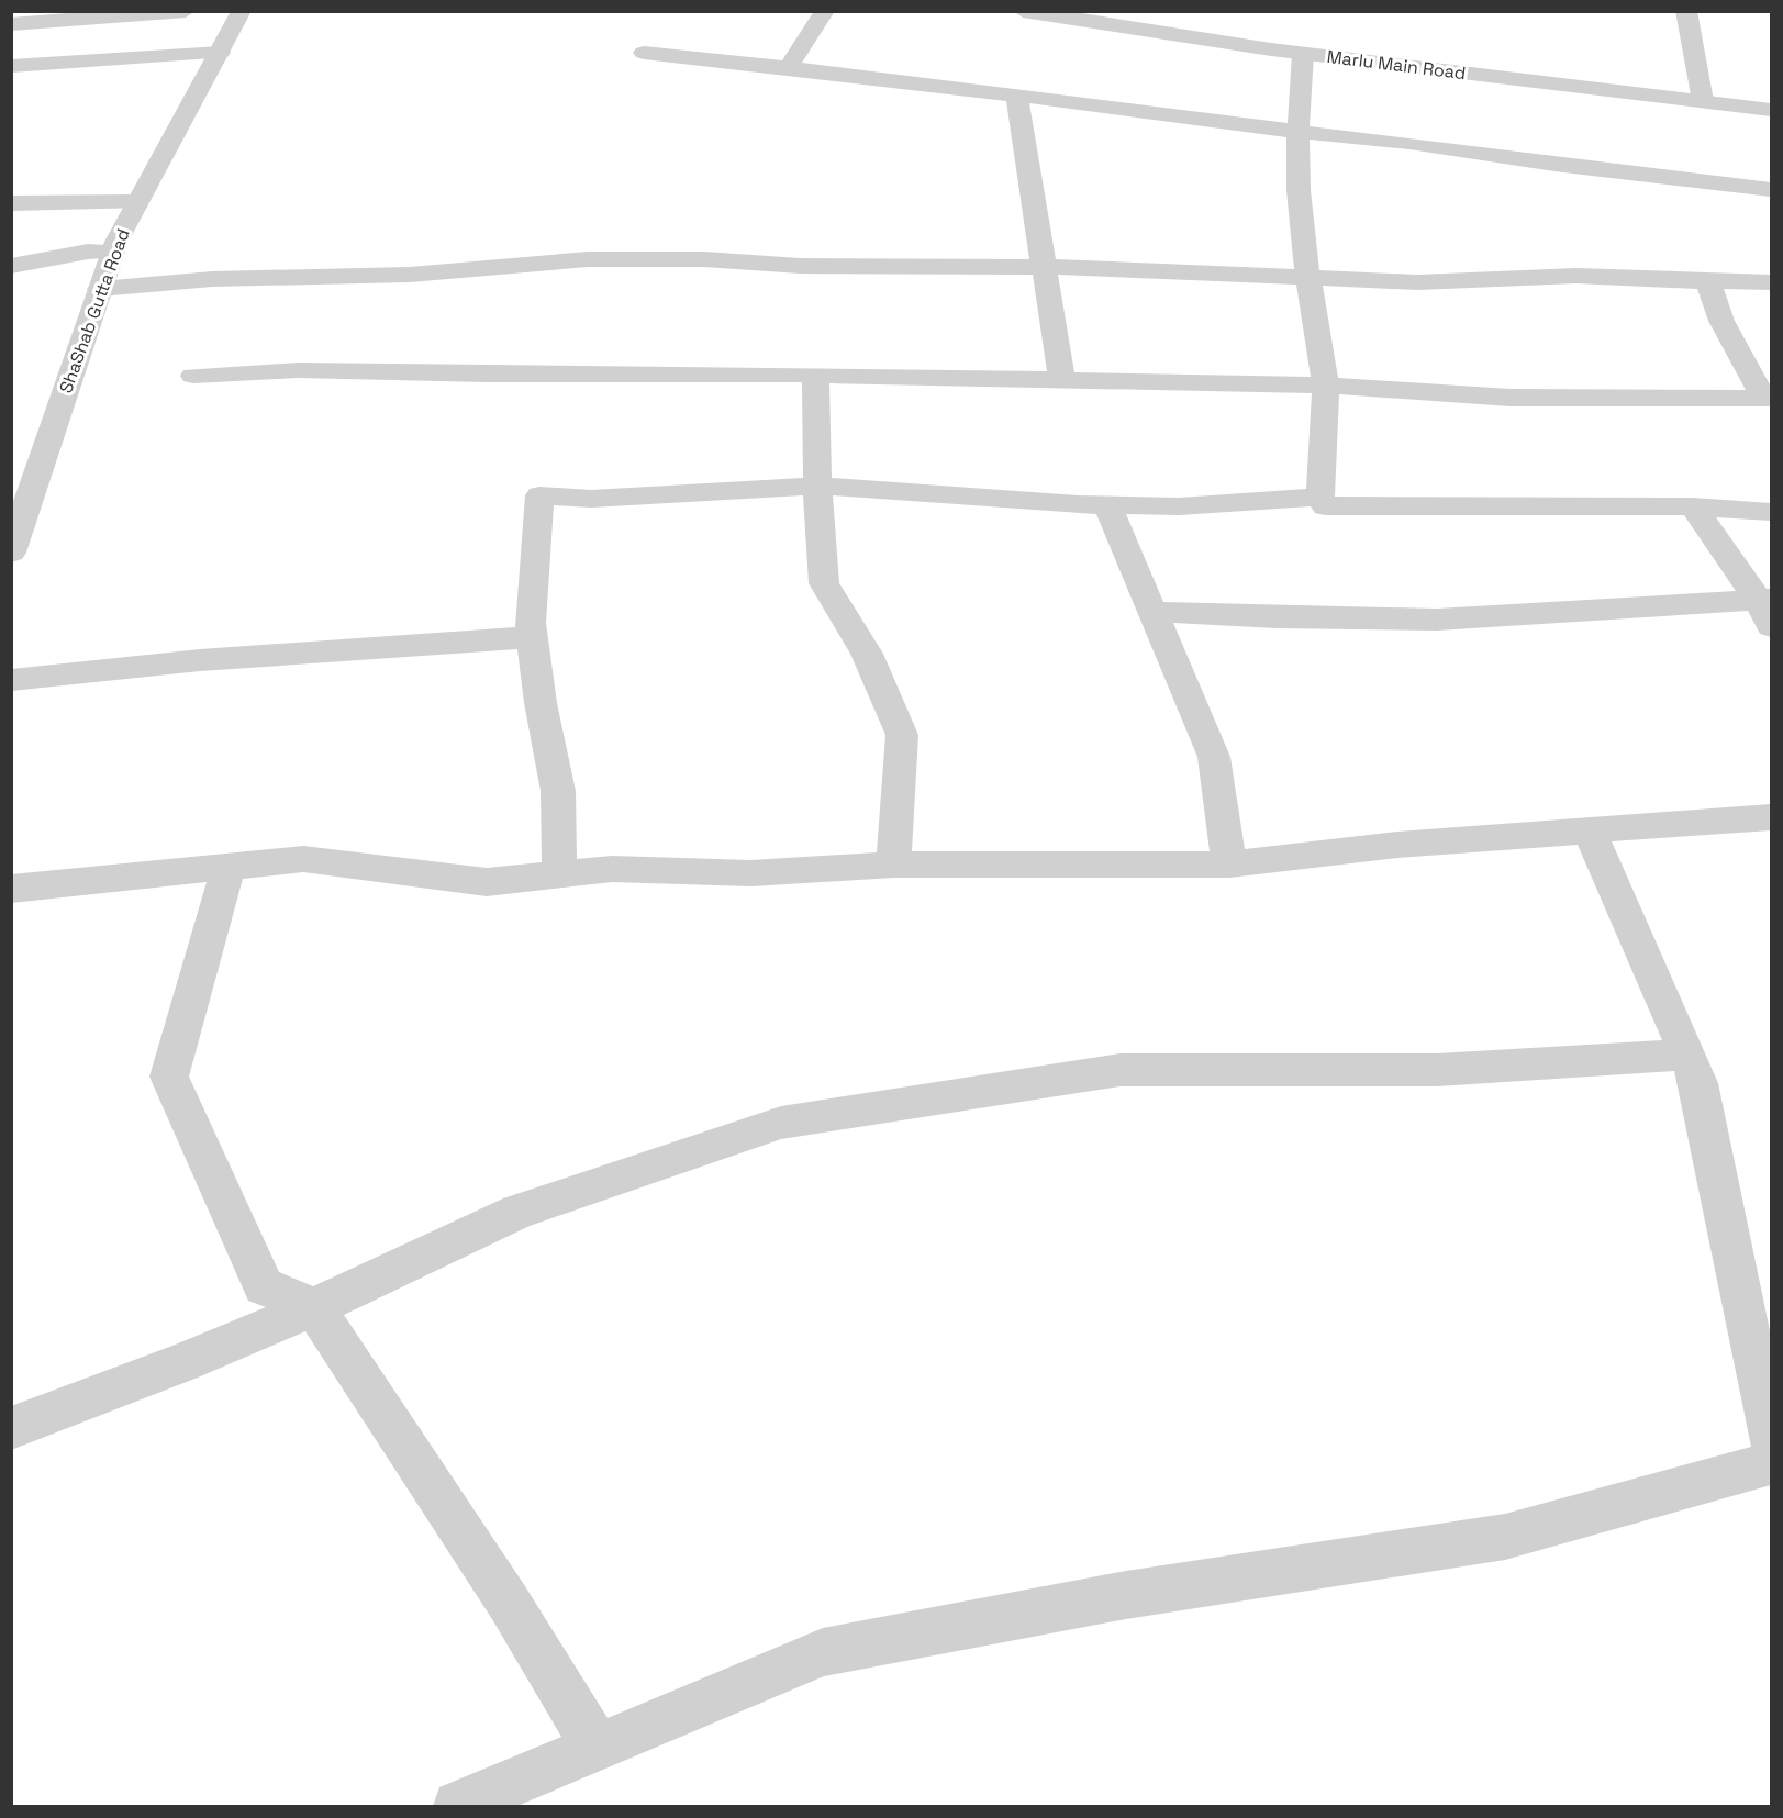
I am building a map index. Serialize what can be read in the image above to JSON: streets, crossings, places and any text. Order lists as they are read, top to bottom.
{
  "streets": {
    "street": ["Marlu Main Road", "ShaShab Gutta Road"]
  }
}
